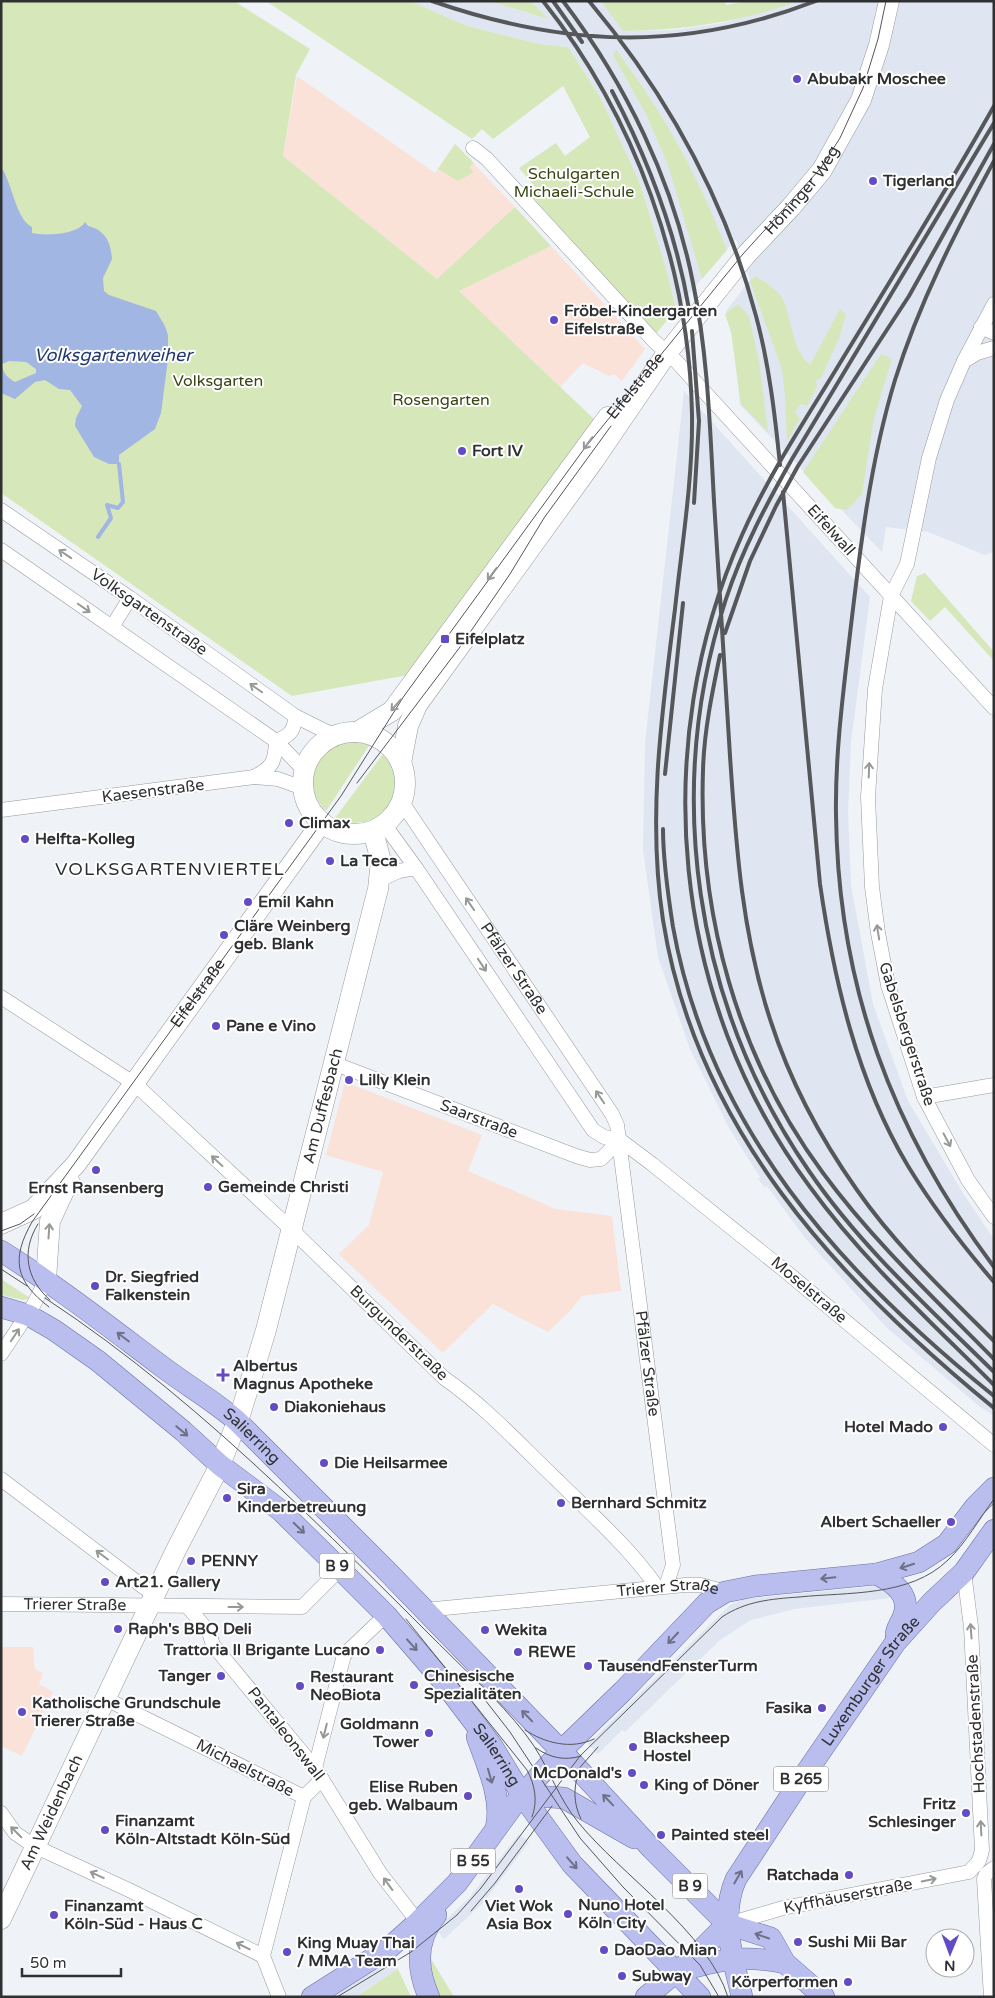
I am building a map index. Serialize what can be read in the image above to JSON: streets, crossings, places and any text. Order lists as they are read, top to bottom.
{
  "streets": {
    "main road": [
      "Salierring",
      "B 9",
      "Trierer Straße",
      "Luxemburger Straße",
      "B 265",
      "B 55"
    ],
    "street": [
      "Höninger Weg",
      "Eifelstraße",
      "Eifelwall",
      "Volksgartenstraße",
      "Kaesenstraße",
      "Pfälzer Straße",
      "Gabelsbergerstraße",
      "Am Duffesbach",
      "Saarstraße",
      "Moselstraße",
      "Burgunderstraße",
      "Hochstadenstraße",
      "Pantaleonswall",
      "Michaelstraße",
      "Am Weidenbach",
      "Kyffhäuserstraße"
    ]
  },
  "crossings": [
    ["Höninger Weg", "Eifelstraße"],
    ["Höninger Weg", "Eifelwall"],
    ["Eifelstraße", "Eifelwall"],
    ["Eifelstraße", "Volksgartenstraße"],
    ["Eifelstraße", "Kaesenstraße"],
    ["Eifelstraße", "Pfälzer Straße"],
    ["Eifelstraße", "Am Duffesbach"],
    ["Eifelstraße", "Burgunderstraße"],
    ["Eifelstraße", "Salierring"],
    ["Eifelstraße", "B 9"],
    ["Eifelwall", "Gabelsbergerstraße"],
    ["Volksgartenstraße", "Kaesenstraße"],
    ["Volksgartenstraße", "Pfälzer Straße"],
    ["Volksgartenstraße", "Am Duffesbach"],
    ["Kaesenstraße", "Pfälzer Straße"],
    ["Kaesenstraße", "Am Duffesbach"],
    ["Pfälzer Straße", "Am Duffesbach"],
    ["Pfälzer Straße", "Saarstraße"],
    ["Pfälzer Straße", "Moselstraße"],
    ["Pfälzer Straße", "Burgunderstraße"],
    ["Pfälzer Straße", "Trierer Straße"],
    ["Am Duffesbach", "Saarstraße"],
    ["Am Duffesbach", "Burgunderstraße"],
    ["Am Duffesbach", "Salierring"],
    ["Am Duffesbach", "Am Weidenbach"],
    ["Saarstraße", "Moselstraße"],
    ["Burgunderstraße", "Trierer Straße"],
    ["Salierring", "B 9"],
    ["Salierring", "Trierer Straße"],
    ["Salierring", "Am Weidenbach"],
    ["Salierring", "B 55"],
    ["B 9", "Luxemburger Straße"],
    ["B 9", "B 55"],
    ["B 9", "Kyffhäuserstraße"],
    ["Trierer Straße", "Am Weidenbach"],
    ["Luxemburger Straße", "Hochstadenstraße"],
    ["Luxemburger Straße", "Kyffhäuserstraße"],
    ["Hochstadenstraße", "Kyffhäuserstraße"],
    ["Pantaleonswall", "B 55"],
    ["Michaelstraße", "Am Weidenbach"]
  ],
  "one_way": [
    "Trierer Straße",
    "Hochstadenstraße",
    "Pantaleonswall",
    "Kyffhäuserstraße"
  ],
  "districts": ["VOLKSGARTENVIERTEL"],
  "water": ["Volksgartenweiher"],
  "parks": ["Schulgarten Michaeli-Schule", "Volksgarten", "Rosengarten"],
  "places": {
    "other": [
      "Abubakr Moschee",
      "Tigerland",
      "Fröbel-Kindergarten Eifelstraße",
      "Fort IV",
      "Climax",
      "Helfta-Kolleg",
      "La Teca",
      "Emil Kahn",
      "Cläre Weinberg geb. Blank",
      "Pane e Vino",
      "Lilly Klein",
      "Ernst Ransenberg",
      "Gemeinde Christi",
      "Dr. Siegfried Falkenstein",
      "Diakoniehaus",
      "Hotel Mado",
      "Die Heilsarmee",
      "Sira Kinderbetreuung",
      "Bernhard Schmitz",
      "Albert Schaeller",
      "PENNY",
      "Art21. Gallery",
      "Raph's BBQ Deli",
      "Wekita",
      "Trattoria Il Brigante Lucano",
      "REWE",
      "TausendFensterTurm",
      "Tanger",
      "Chinesische Spezialitäten",
      "Restaurant NeoBiota",
      "Fasika",
      "Katholische Grundschule Trierer Straße",
      "Goldmann Tower",
      "Blacksheep Hostel",
      "McDonald's",
      "King of Döner",
      "Elise Ruben geb. Walbaum",
      "Fritz Schlesinger",
      "Finanzamt Köln-Altstadt Köln-Süd",
      "Painted steel",
      "Ratchada",
      "Viet Wok Asia Box",
      "Nuno Hotel Köln City",
      "Finanzamt Köln-Süd - Haus C",
      "Sushi Mii Bar",
      "DaoDao Mian",
      "King Muay Thai / MMA Team",
      "Subway",
      "Körperformen"
    ],
    "transit": ["Eifelplatz"],
    "health": ["Albertus Magnus Apotheke"]
  },
  "scale_bar": "50 m",
  "north": "bottom"
}
